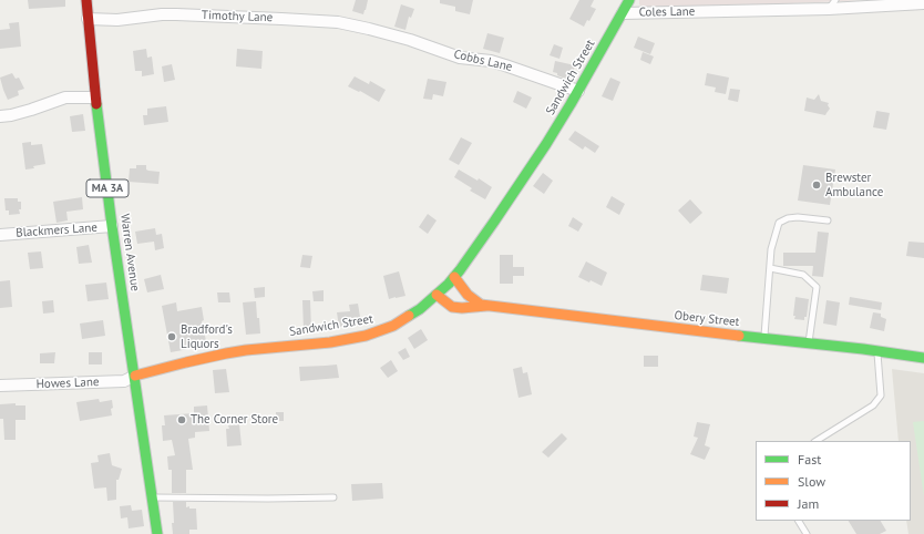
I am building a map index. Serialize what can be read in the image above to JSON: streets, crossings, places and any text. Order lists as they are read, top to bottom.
{
  "streets": {
    "main road": [
      "Sandwich Street",
      "MA 3A",
      "Warren Avenue",
      "Obery Street"
    ],
    "street": [
      "Coles Lane",
      "Timothy Lane",
      "Cobbs Lane",
      "Blackmers Lane",
      "Howes Lane"
    ]
  },
  "crossings": [
    ["Coles Lane", "Sandwich Street"],
    ["Timothy Lane", "Cobbs Lane"],
    ["Timothy Lane", "Warren Avenue"],
    ["Cobbs Lane", "Sandwich Street"],
    ["Sandwich Street", "MA 3A"],
    ["Sandwich Street", "Warren Avenue"],
    ["Sandwich Street", "Obery Street"],
    ["Sandwich Street", "Howes Lane"],
    ["MA 3A", "Warren Avenue"],
    ["MA 3A", "Howes Lane"],
    ["Blackmers Lane", "Warren Avenue"],
    ["Warren Avenue", "Howes Lane"]
  ],
  "places": ["Brewster Ambulance", "Bradford's Liquors", "The Corner Store"],
  "legend": ["Fast", "Slow", "Jam"]
}
